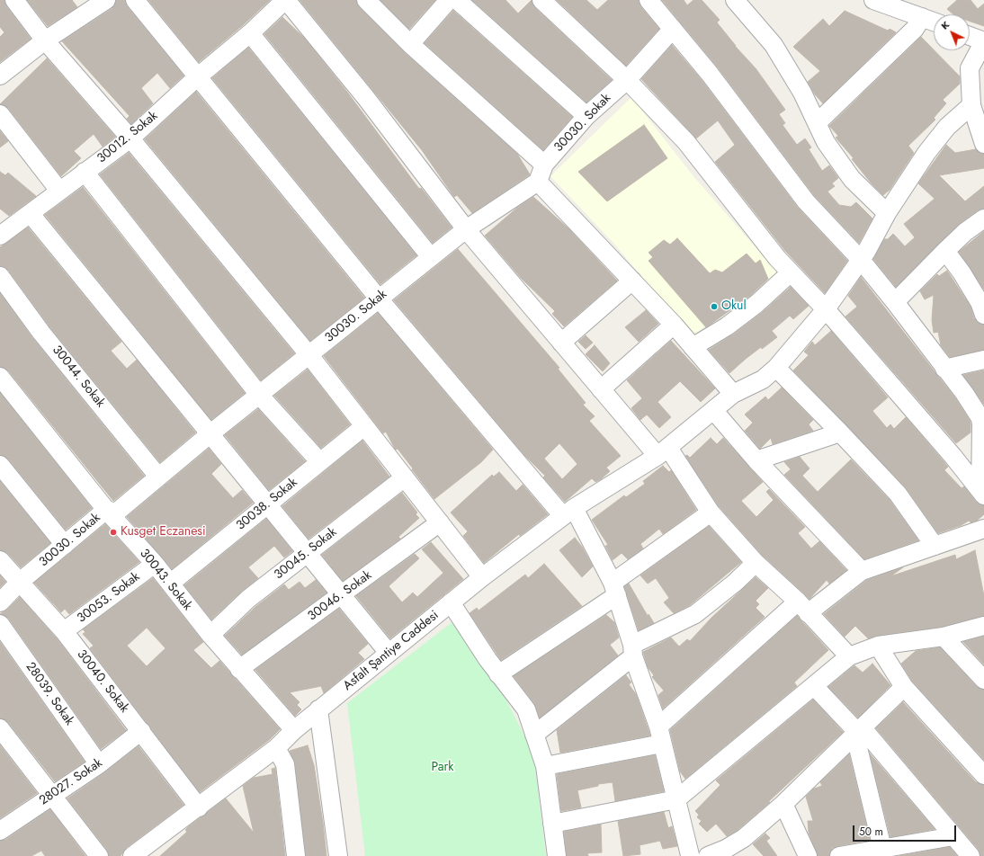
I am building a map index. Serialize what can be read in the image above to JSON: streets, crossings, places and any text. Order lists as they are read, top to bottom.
{
  "streets": {
    "street": [
      "30030. Sokak",
      "30012. Sokak",
      "30044. Sokak",
      "30038. Sokak",
      "30045. Sokak",
      "30043. Sokak",
      "30046. Sokak",
      "30053. Sokak",
      "Asfalt Şantiye Caddesi",
      "30040. Sokak",
      "28039. Sokak",
      "28027. Sokak"
    ]
  },
  "crossings": [
    ["30030. Sokak", "30044. Sokak"],
    ["30030. Sokak", "30043. Sokak"],
    ["30030. Sokak", "30040. Sokak"],
    ["30038. Sokak", "30043. Sokak"],
    ["30045. Sokak", "30043. Sokak"],
    ["30043. Sokak", "30046. Sokak"],
    ["30043. Sokak", "30053. Sokak"],
    ["30043. Sokak", "Asfalt Şantiye Caddesi"],
    ["30053. Sokak", "30040. Sokak"],
    ["Asfalt Şantiye Caddesi", "30040. Sokak"],
    ["30040. Sokak", "28027. Sokak"],
    ["28039. Sokak", "28027. Sokak"]
  ],
  "parks": ["Park"],
  "places": ["Okul", "Kusget Eczanesi"],
  "scale_bar": "50 m",
  "north": "top left"
}
